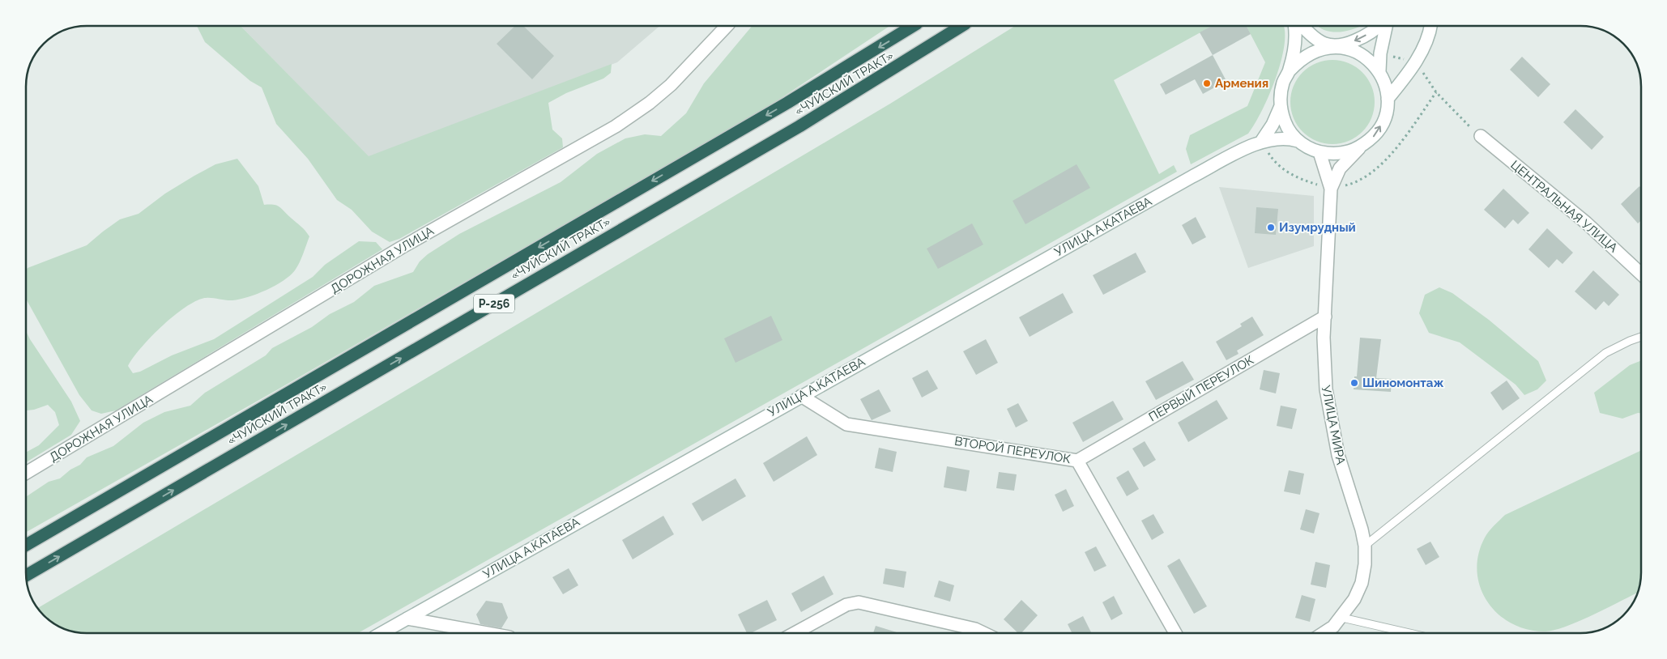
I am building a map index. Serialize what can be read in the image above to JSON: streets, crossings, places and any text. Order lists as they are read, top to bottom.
{
  "streets": {
    "highway": ["«ЧУЙСКИЙ ТРАКТ»", "Р-256"],
    "street": [
      "ЦЕНТРАЛЬНАЯ УЛИЦА",
      "УЛИЦА А.КАТАЕВА",
      "ДОРОЖНАЯ УЛИЦА",
      "ПЕРВЫЙ ПЕРЕУЛОК",
      "УЛИЦА МИРА",
      "ВТОРОЙ ПЕРЕУЛОК"
    ]
  },
  "crossings": [
    ["УЛИЦА А.КАТАЕВА", "ВТОРОЙ ПЕРЕУЛОК"],
    ["ПЕРВЫЙ ПЕРЕУЛОК", "УЛИЦА МИРА"],
    ["ПЕРВЫЙ ПЕРЕУЛОК", "ВТОРОЙ ПЕРЕУЛОК"]
  ],
  "places": ["Армения", "Изумрудный", "Шиномонтаж"]
}
